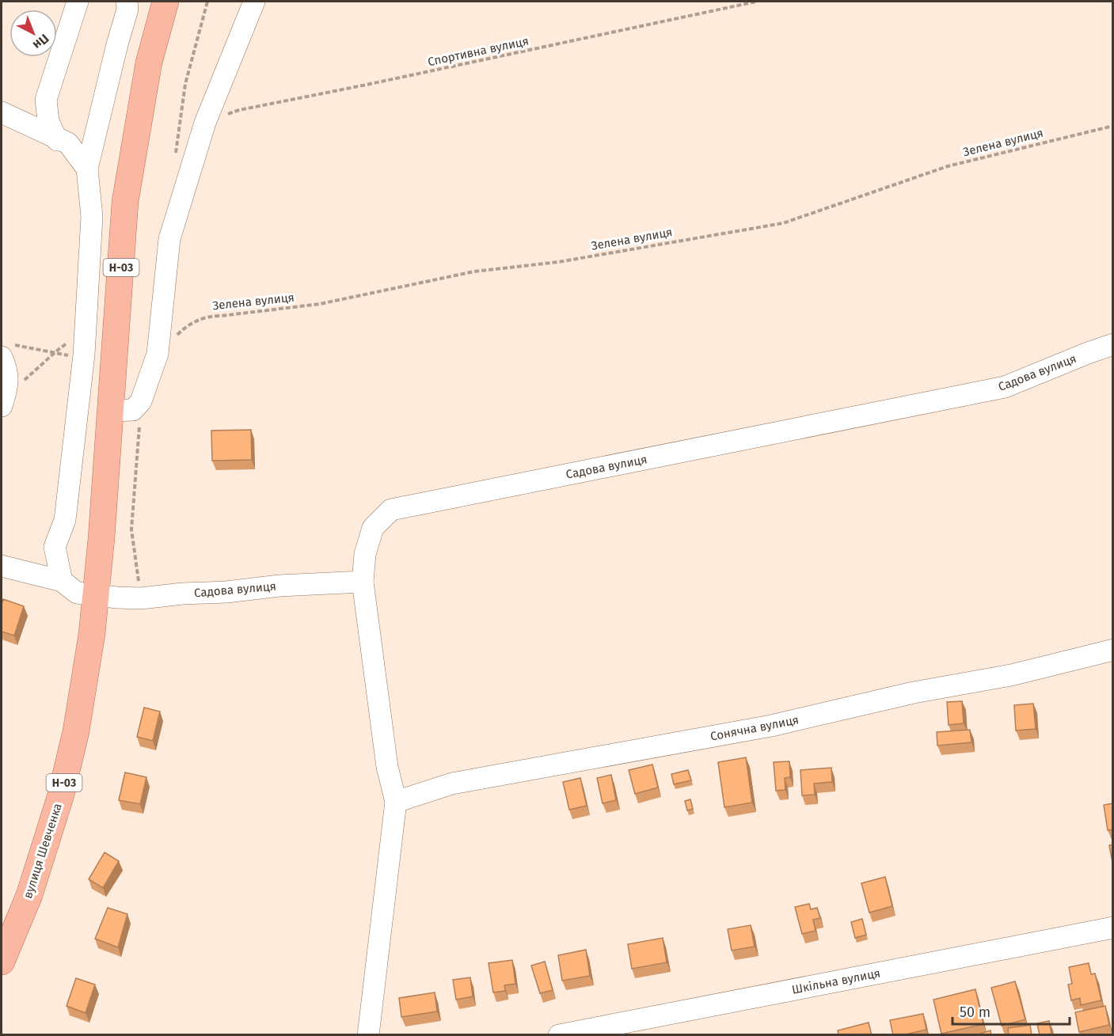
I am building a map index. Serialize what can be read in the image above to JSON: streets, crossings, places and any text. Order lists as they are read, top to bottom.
{
  "streets": {
    "main road": ["Н-03", "вулиця Шевченка"],
    "street": ["Садова вулиця", "Сонячна вулиця", "Шкільна вулиця"],
    "path": ["Спортивна вулиця", "Зелена вулиця"]
  },
  "crossings": [
    ["Н-03", "Садова вулиця"],
    ["Н-03", "вулиця Шевченка"],
    ["Садова вулиця", "вулиця Шевченка"]
  ],
  "scale_bar": "50 m",
  "north": "bottom right"
}
